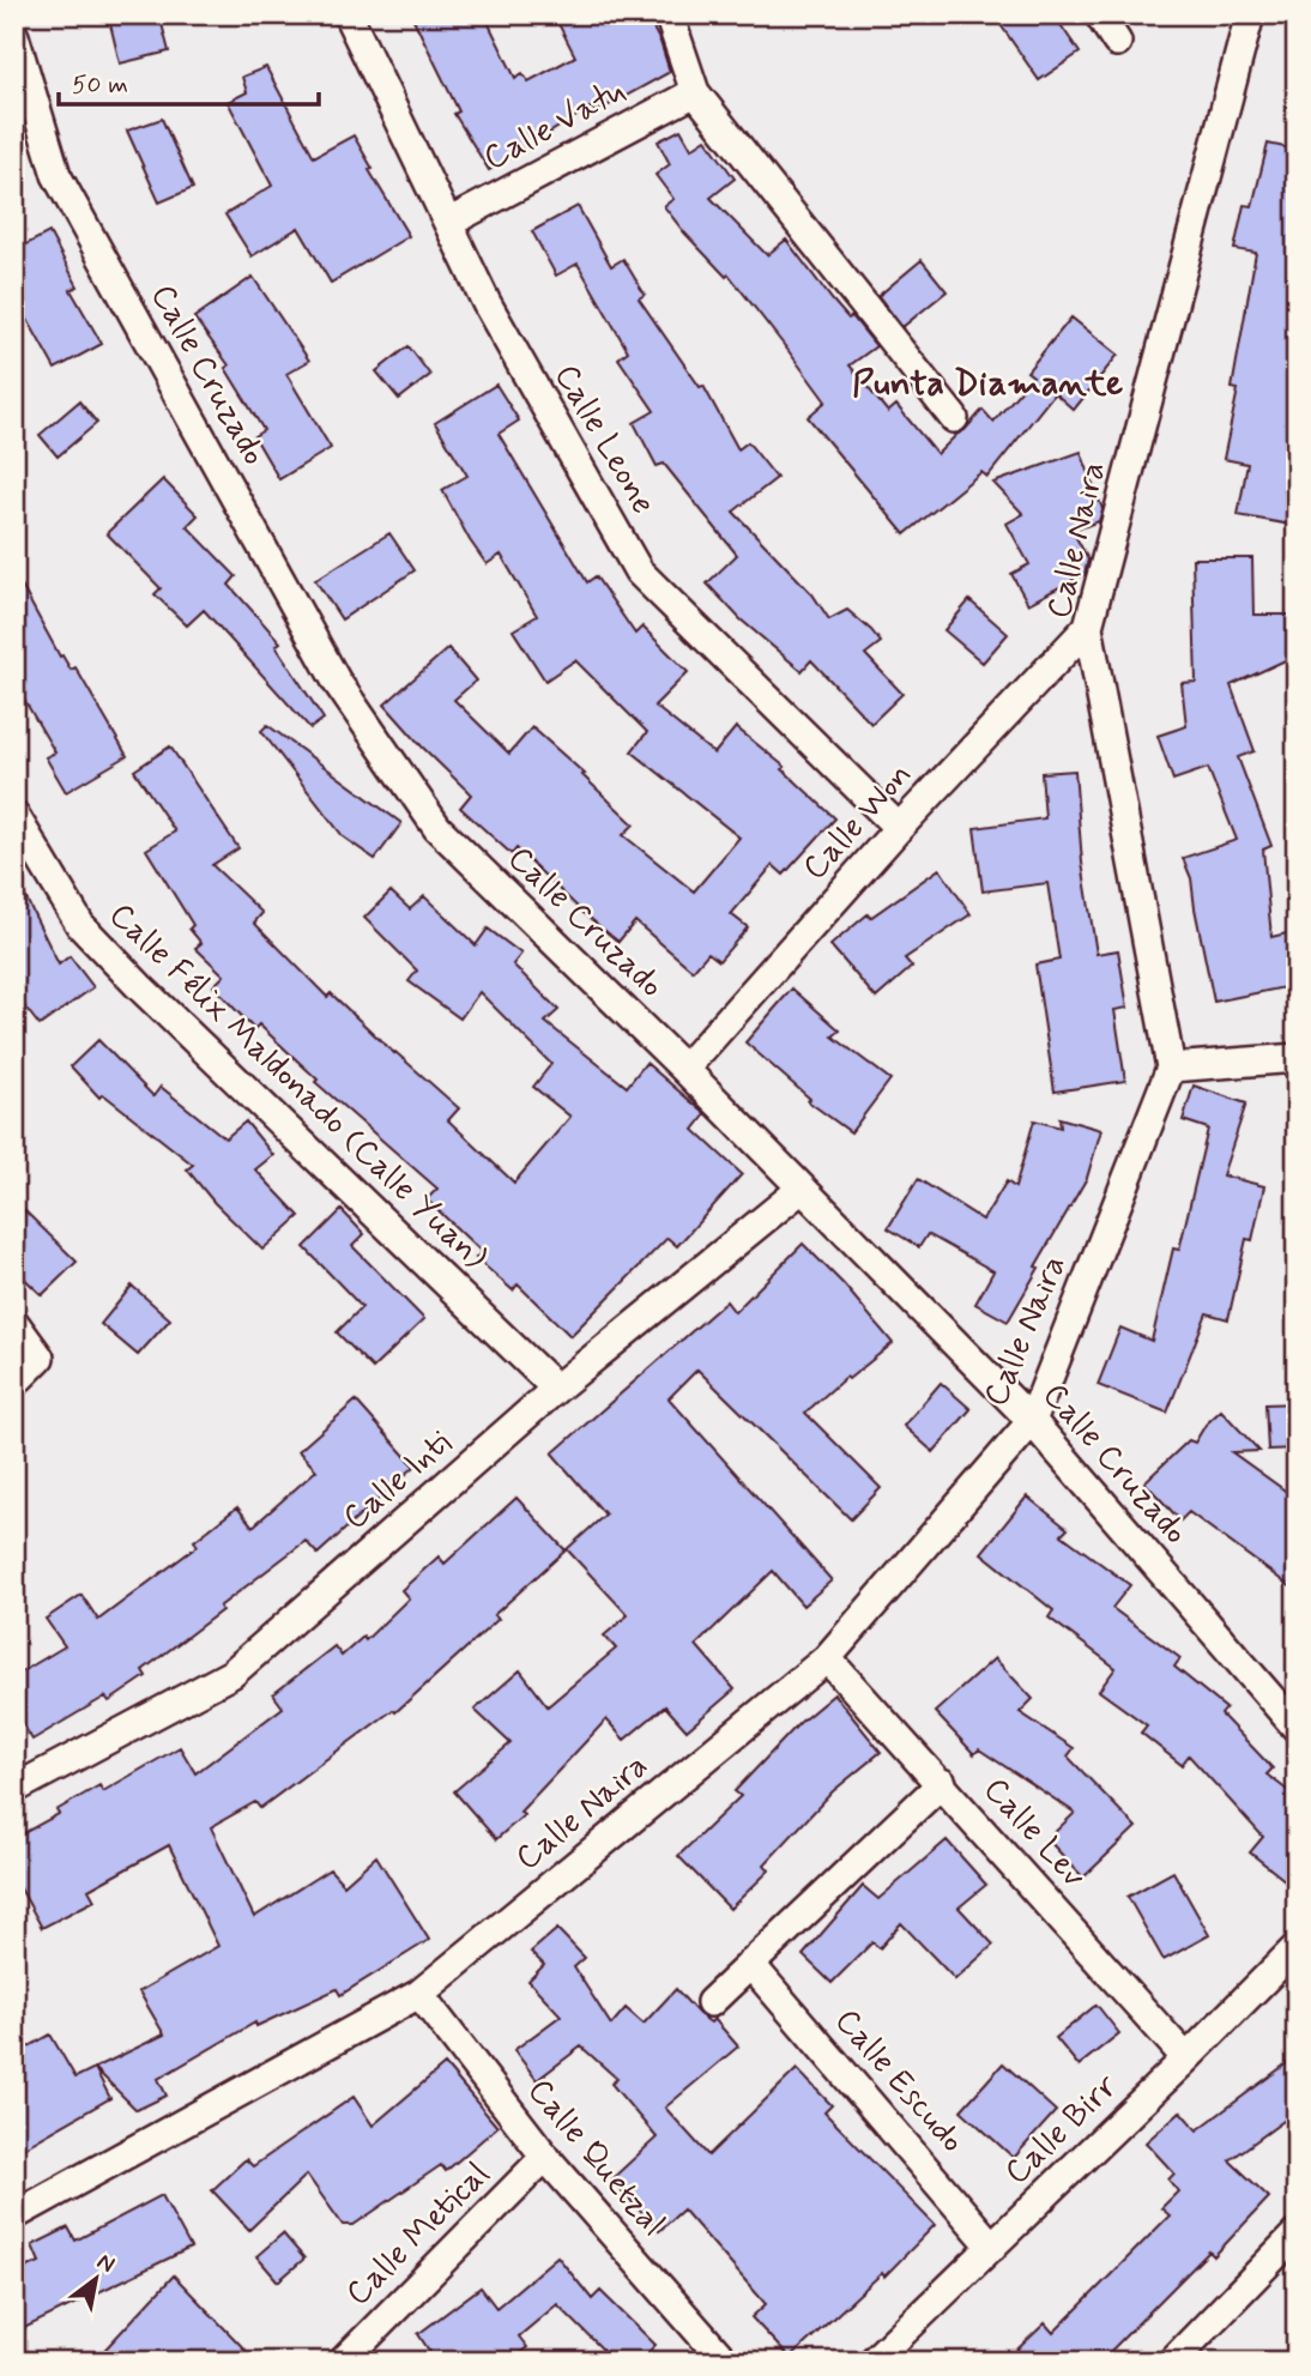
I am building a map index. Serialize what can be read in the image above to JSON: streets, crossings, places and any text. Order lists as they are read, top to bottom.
{
  "streets": {
    "street": [
      "Calle Vatu",
      "Calle Cruzado",
      "Calle Leone",
      "Calle Naira",
      "Calle Won",
      "Calle Félix Maldonado (Calle Yuan)",
      "Calle Inti",
      "Calle Lev",
      "Calle Escudo",
      "Calle Birr",
      "Calle Quetzal",
      "Calle Metical"
    ]
  },
  "crossings": [
    ["Calle Vatu", "Calle Leone"],
    ["Calle Cruzado", "Calle Naira"],
    ["Calle Cruzado", "Calle Won"],
    ["Calle Cruzado", "Calle Inti"],
    ["Calle Leone", "Calle Won"],
    ["Calle Naira", "Calle Won"],
    ["Calle Naira", "Calle Lev"],
    ["Calle Naira", "Calle Quetzal"],
    ["Calle Félix Maldonado (Calle Yuan)", "Calle Inti"],
    ["Calle Lev", "Calle Birr"],
    ["Calle Escudo", "Calle Birr"],
    ["Calle Quetzal", "Calle Metical"]
  ],
  "districts": ["Punta Diamante"],
  "scale_bar": "50 m",
  "north": "top right"
}
